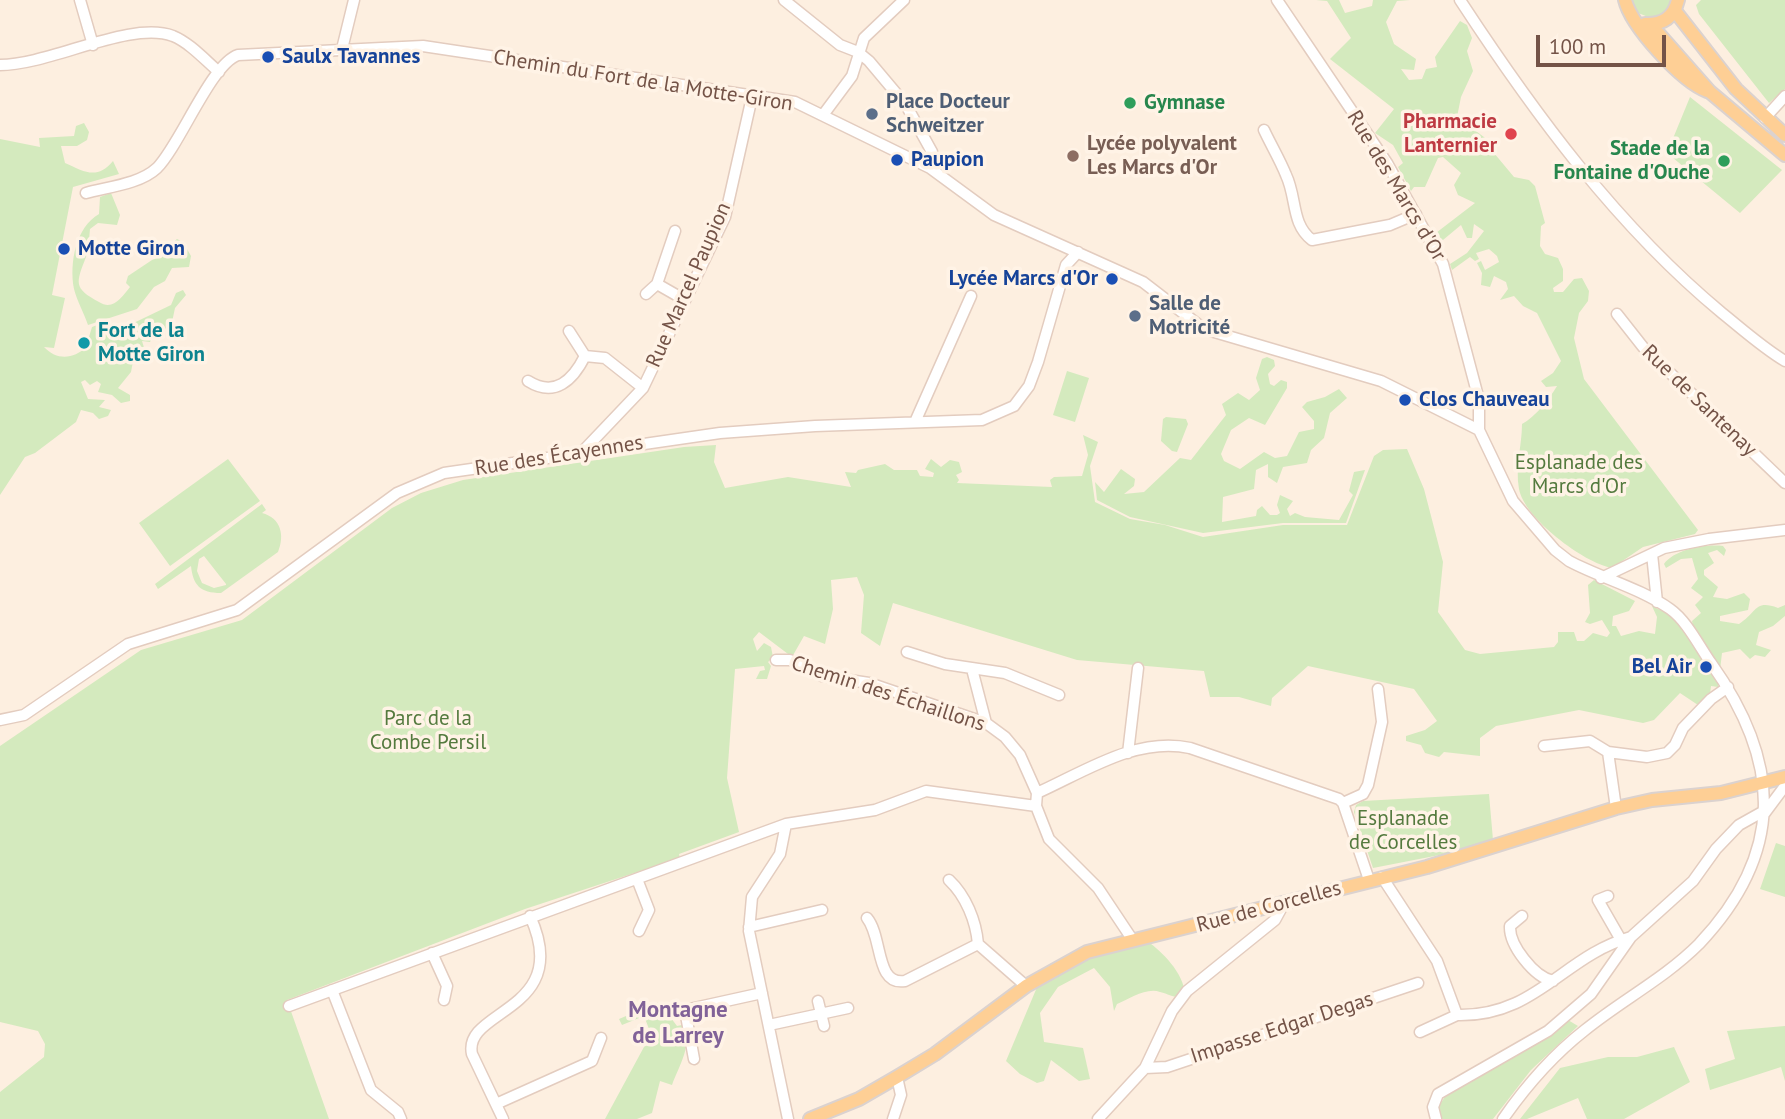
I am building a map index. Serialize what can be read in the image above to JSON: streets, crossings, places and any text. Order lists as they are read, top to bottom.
{
  "streets": {
    "main road": ["Rue de Corcelles"],
    "street": [
      "Chemin du Fort de la Motte-Giron",
      "Rue des Marcs d'Or",
      "Rue Marcel Paupion",
      "Rue de Santenay",
      "Rue des Écayennes",
      "Chemin des Échaillons",
      "Impasse Edgar Degas"
    ]
  },
  "crossings": [
    ["Chemin du Fort de la Motte-Giron", "Rue des Marcs d'Or"],
    ["Chemin du Fort de la Motte-Giron", "Rue Marcel Paupion"],
    ["Chemin du Fort de la Motte-Giron", "Rue des Écayennes"],
    ["Rue des Marcs d'Or", "Rue de Corcelles"],
    ["Rue Marcel Paupion", "Rue des Écayennes"],
    ["Chemin des Échaillons", "Rue de Corcelles"]
  ],
  "districts": ["Montagne de Larrey"],
  "parks": ["Esplanade des Marcs d'Or", "Parc de la Combe Persil", "Esplanade de Corcelles"],
  "places": [
    "Saulx Tavannes",
    "Gymnase",
    "Place Docteur Schweitzer",
    "Pharmacie Lanternier",
    "Lycée polyvalent Les Marcs d'Or",
    "Paupion",
    "Stade de la Fontaine d'Ouche",
    "Motte Giron",
    "Lycée Marcs d'Or",
    "Salle de Motricité",
    "Fort de la Motte Giron",
    "Clos Chauveau",
    "Bel Air"
  ],
  "scale_bar": "100 m"
}
